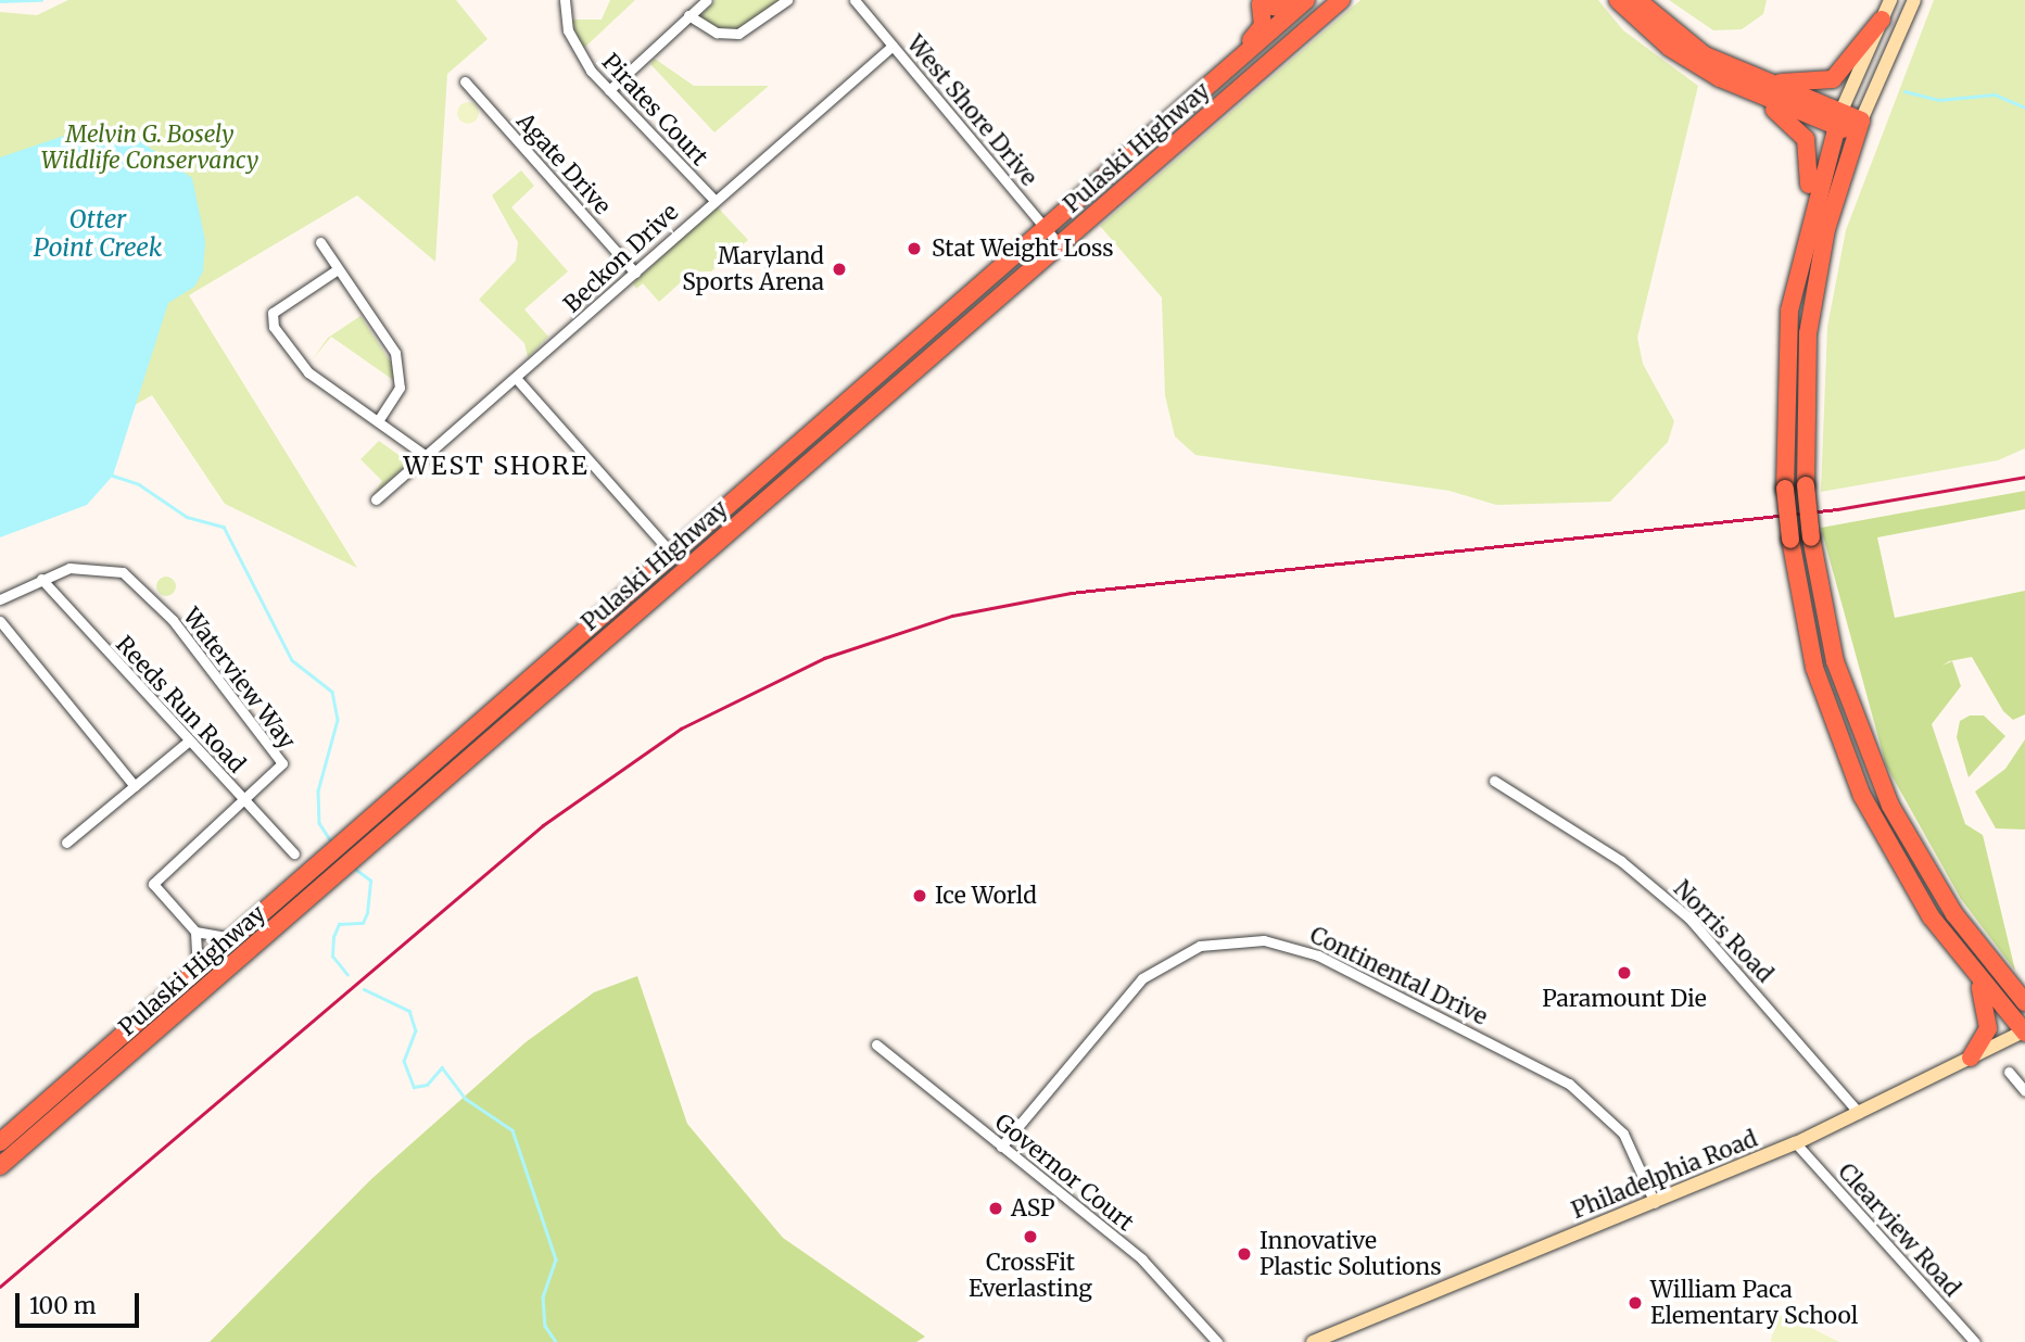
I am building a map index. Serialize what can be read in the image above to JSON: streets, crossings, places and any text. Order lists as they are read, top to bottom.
{
  "streets": {
    "highway": ["Pulaski Highway"],
    "main road": ["Philadelphia Road"],
    "street": [
      "Pirates Court",
      "West Shore Drive",
      "Agate Drive",
      "Beckon Drive",
      "Waterview Way",
      "Reeds Run Road",
      "Norris Road",
      "Continental Drive",
      "Governor Court",
      "Clearview Road"
    ]
  },
  "crossings": [
    ["Pirates Court", "Beckon Drive"],
    ["West Shore Drive", "Pulaski Highway"],
    ["West Shore Drive", "Beckon Drive"],
    ["Agate Drive", "Beckon Drive"],
    ["Waterview Way", "Reeds Run Road"],
    ["Norris Road", "Philadelphia Road"],
    ["Continental Drive", "Governor Court"],
    ["Continental Drive", "Philadelphia Road"],
    ["Philadelphia Road", "Clearview Road"]
  ],
  "districts": ["WEST SHORE"],
  "water": ["Otter Point Creek"],
  "parks": ["Melvin G. Bosely Wildlife Conservancy"],
  "places": [
    "Stat Weight Loss",
    "Maryland Sports Arena",
    "Ice World",
    "Paramount Die",
    "ASP",
    "CrossFit Everlasting",
    "Innovative Plastic Solutions",
    "William Paca Elementary School"
  ],
  "scale_bar": "100 m"
}
